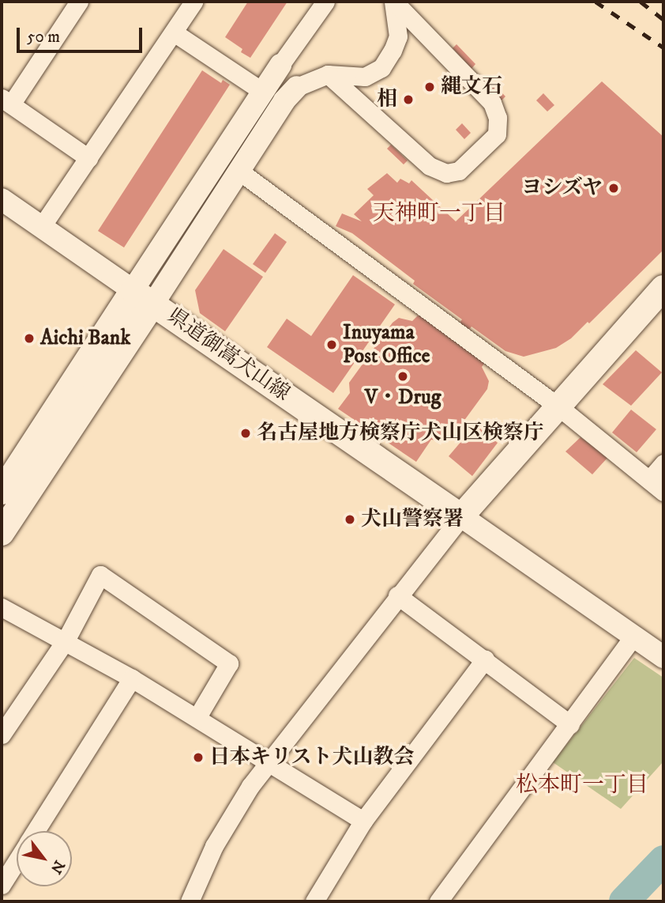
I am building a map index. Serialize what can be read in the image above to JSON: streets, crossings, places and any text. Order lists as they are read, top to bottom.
{
  "streets": {
    "main road": ["県道御嵩犬山線"]
  },
  "districts": ["天神町一丁目", "松本町一丁目"],
  "places": [
    "縄文石",
    "相",
    "ヨシズヤ",
    "Aichi Bank",
    "Inuyama Post Office",
    "V・Drug",
    "名古屋地方検察庁犬山区検察庁",
    "犬山警察署",
    "日本キリスト犬山教会"
  ],
  "scale_bar": "50 m",
  "north": "bottom right"
}
